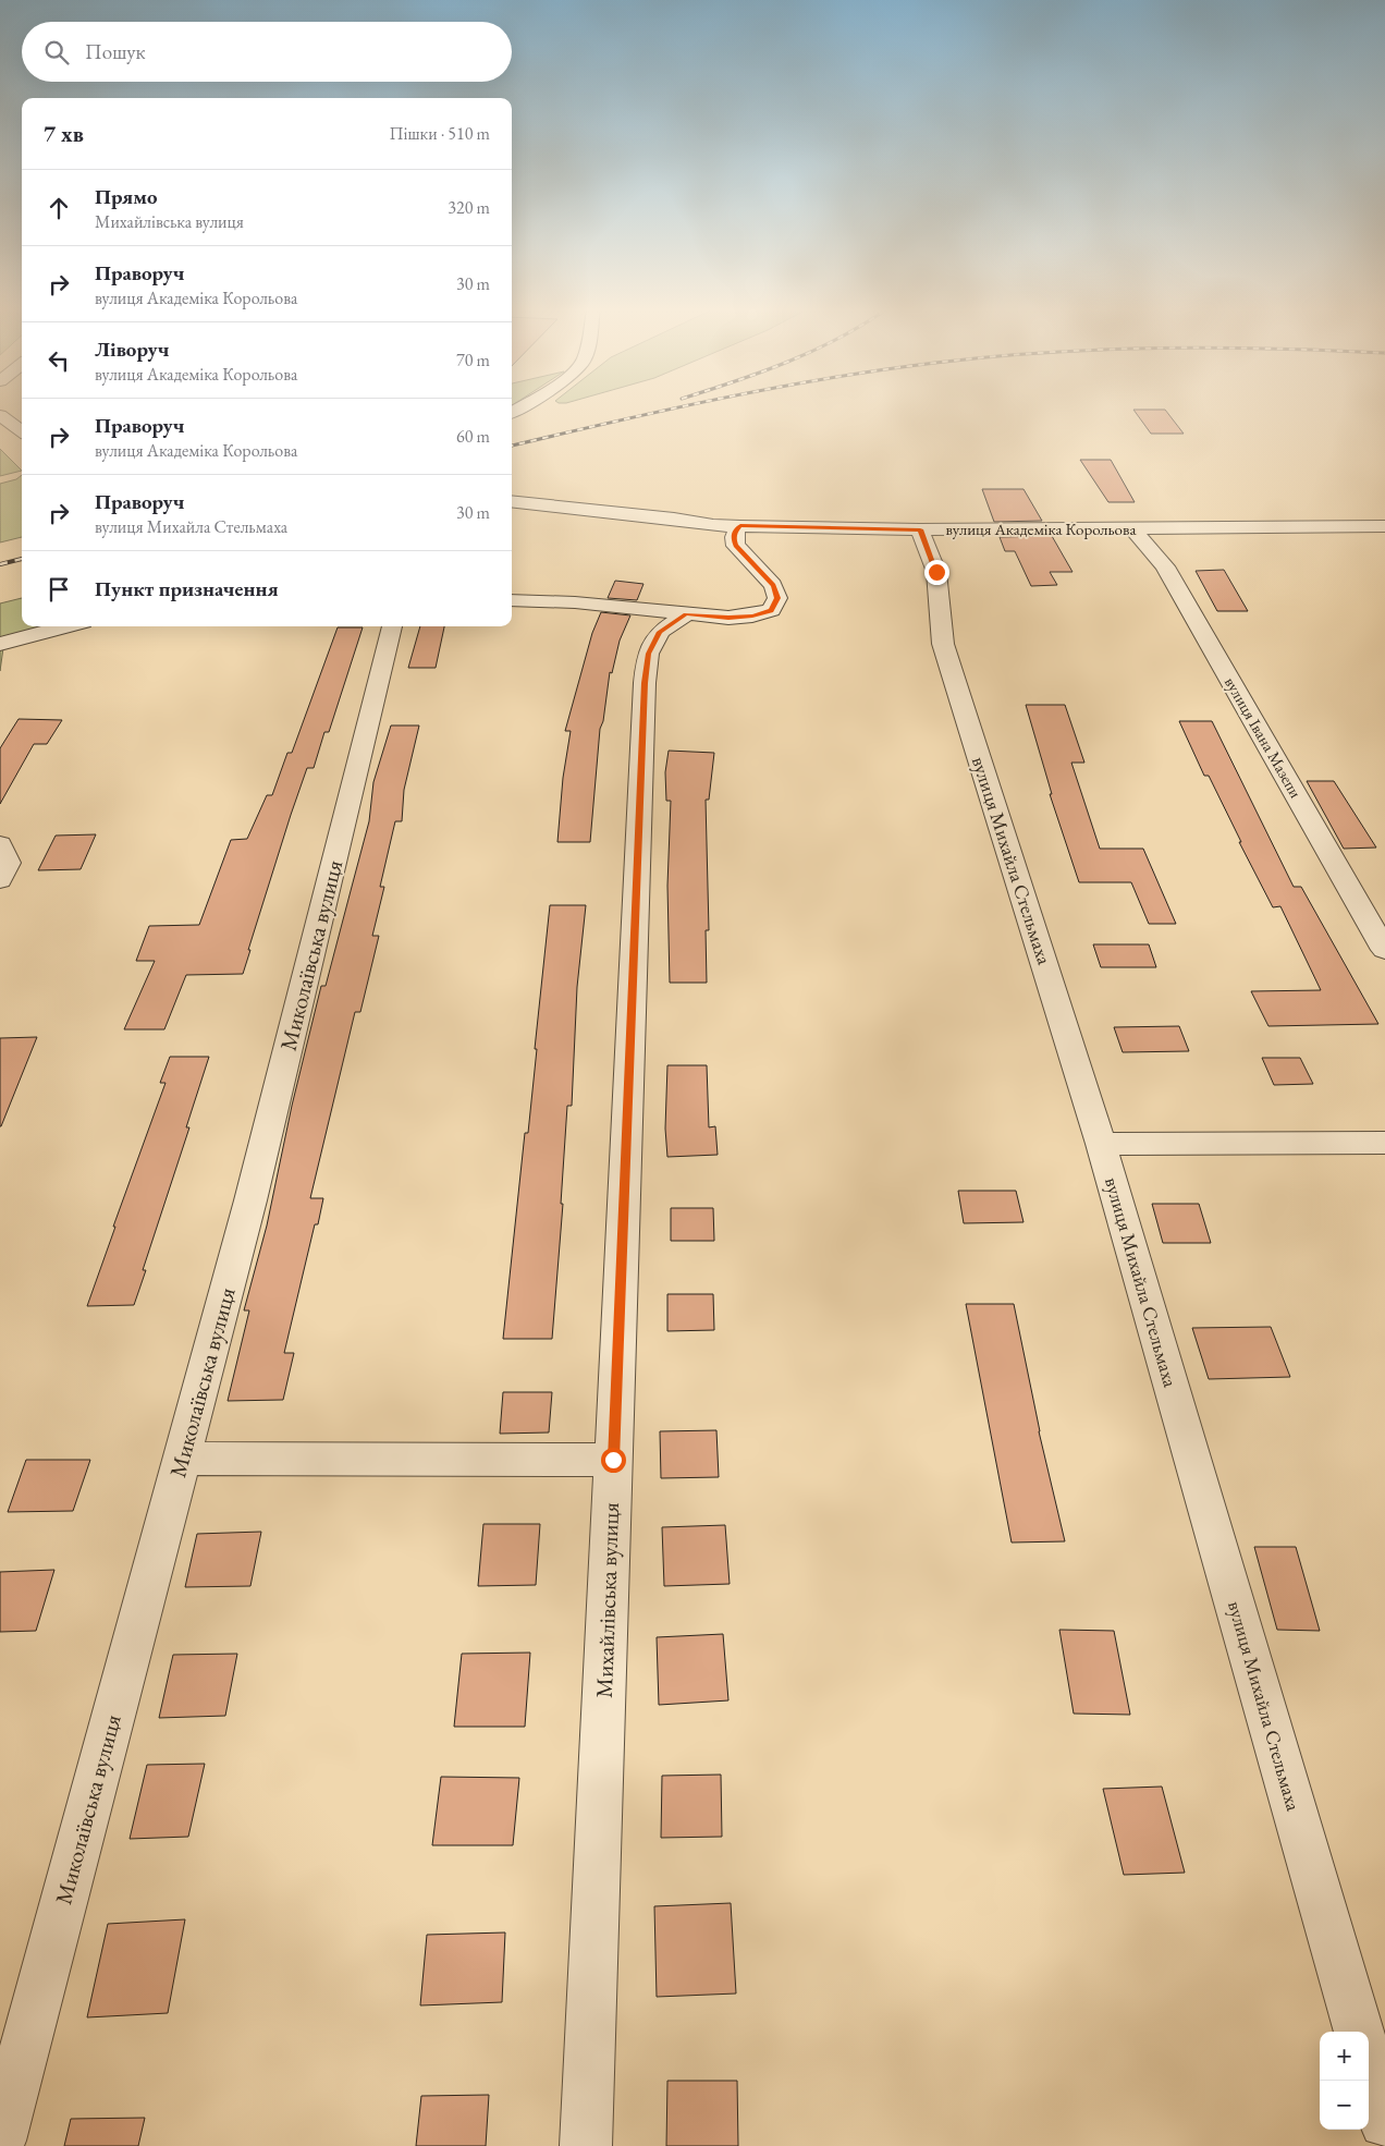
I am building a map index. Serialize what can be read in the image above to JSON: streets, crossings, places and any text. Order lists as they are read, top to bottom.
{
  "streets": {
    "street": [
      "вулиця Академіка Корольова",
      "вулиця Івана Мазепи",
      "вулиця Михайла Стельмаха",
      "Миколаївська вулиця",
      "Михайлівська вулиця"
    ]
  },
  "crossings": [
    ["вулиця Академіка Корольова", "вулиця Івана Мазепи"],
    ["вулиця Академіка Корольова", "вулиця Михайла Стельмаха"]
  ],
  "page": {
    "search": "Пошук",
    "heading": ["7 хв", "Пішки · 510 m"],
    "list": [
      ["Прямо", "Михайлівська вулиця", "320 m"],
      ["Праворуч", "вулиця Академіка Корольова", "30 m"],
      ["Ліворуч", "вулиця Академіка Корольова", "70 m"],
      ["Праворуч", "вулиця Академіка Корольова", "60 m"],
      ["Праворуч", "вулиця Михайла Стельмаха", "30 m"],
      "Пункт призначення"
    ],
    "map_buttons": ["+", "−"]
  }
}
